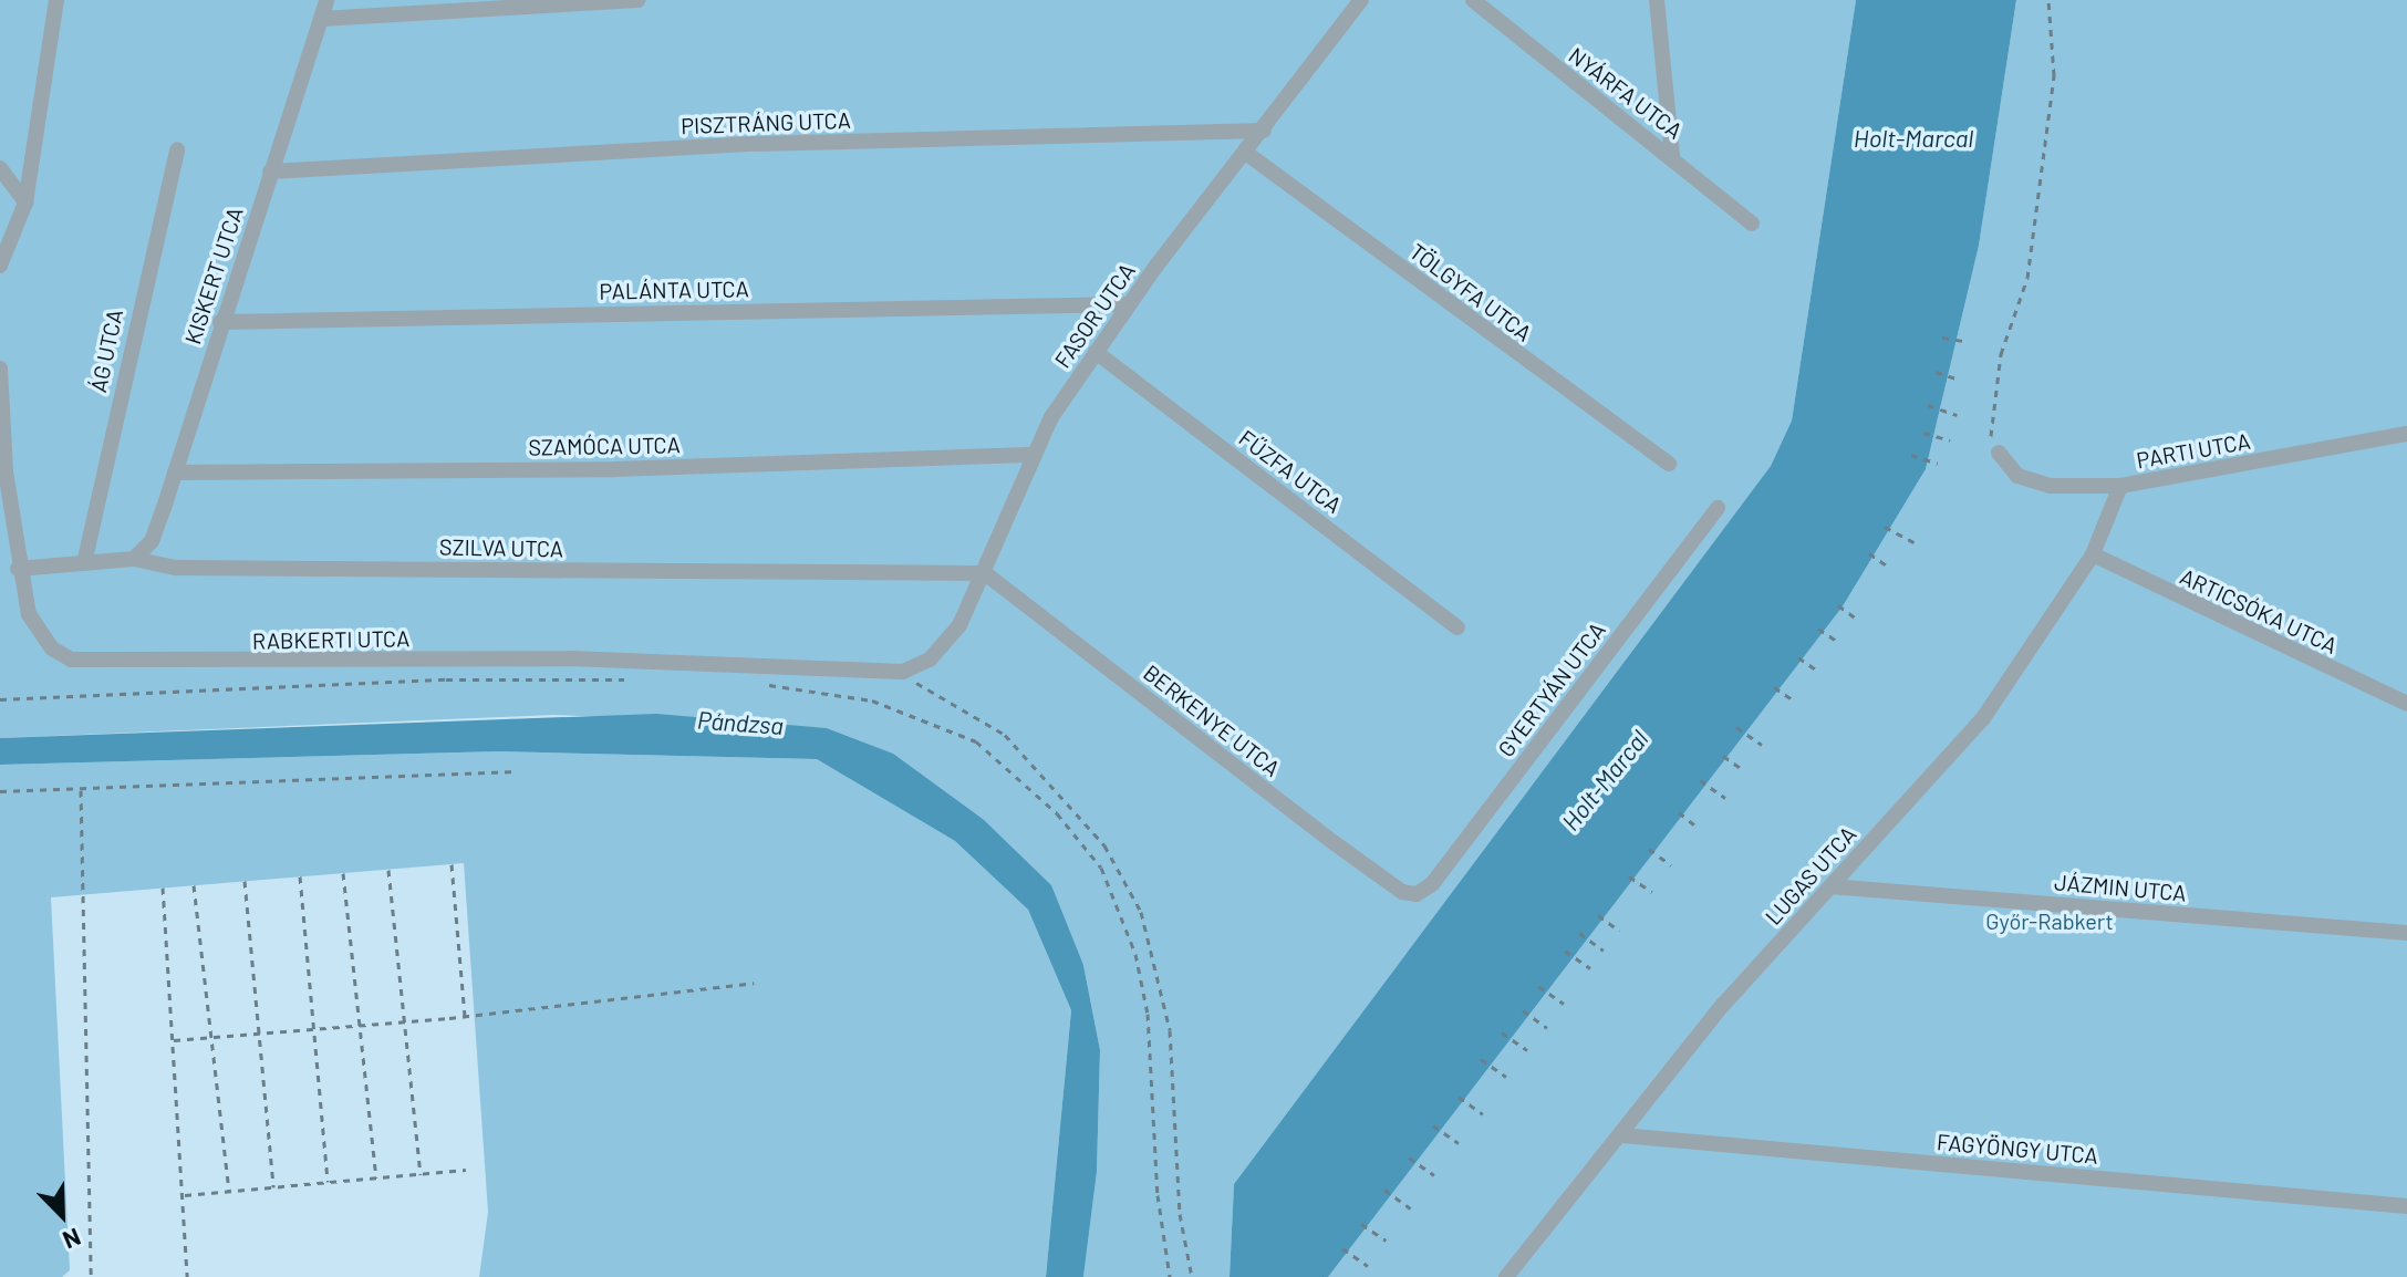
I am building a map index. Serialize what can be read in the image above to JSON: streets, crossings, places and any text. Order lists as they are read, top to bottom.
{
  "streets": {
    "street": [
      "NYÁRFA UTCA",
      "PISZTRÁNG UTCA",
      "KISKERT UTCA",
      "PALÁNTA UTCA",
      "TÖLGYFA UTCA",
      "FASOR UTCA",
      "ÁG UTCA",
      "SZAMÓCA UTCA",
      "PARTI UTCA",
      "FŰZFA UTCA",
      "SZILVA UTCA",
      "ARTICSÓKA UTCA",
      "RABKERTI UTCA",
      "GYERTYÁN UTCA",
      "BERKENYE UTCA",
      "LUGAS UTCA",
      "JÁZMIN UTCA",
      "FAGYÖNGY UTCA"
    ]
  },
  "crossings": [
    ["PISZTRÁNG UTCA", "KISKERT UTCA"],
    ["PISZTRÁNG UTCA", "FASOR UTCA"],
    ["KISKERT UTCA", "PALÁNTA UTCA"],
    ["KISKERT UTCA", "SZAMÓCA UTCA"],
    ["KISKERT UTCA", "SZILVA UTCA"],
    ["PALÁNTA UTCA", "FASOR UTCA"],
    ["TÖLGYFA UTCA", "FASOR UTCA"],
    ["FASOR UTCA", "SZAMÓCA UTCA"],
    ["FASOR UTCA", "FŰZFA UTCA"],
    ["FASOR UTCA", "SZILVA UTCA"],
    ["FASOR UTCA", "RABKERTI UTCA"],
    ["FASOR UTCA", "BERKENYE UTCA"],
    ["ÁG UTCA", "SZILVA UTCA"],
    ["PARTI UTCA", "LUGAS UTCA"],
    ["SZILVA UTCA", "RABKERTI UTCA"],
    ["SZILVA UTCA", "BERKENYE UTCA"],
    ["ARTICSÓKA UTCA", "LUGAS UTCA"],
    ["GYERTYÁN UTCA", "BERKENYE UTCA"],
    ["LUGAS UTCA", "JÁZMIN UTCA"],
    ["LUGAS UTCA", "FAGYÖNGY UTCA"]
  ],
  "water": ["Holt-Marcal", "Pándzsa"],
  "parks": ["Győr-Rabkert"],
  "north": "bottom right"
}
